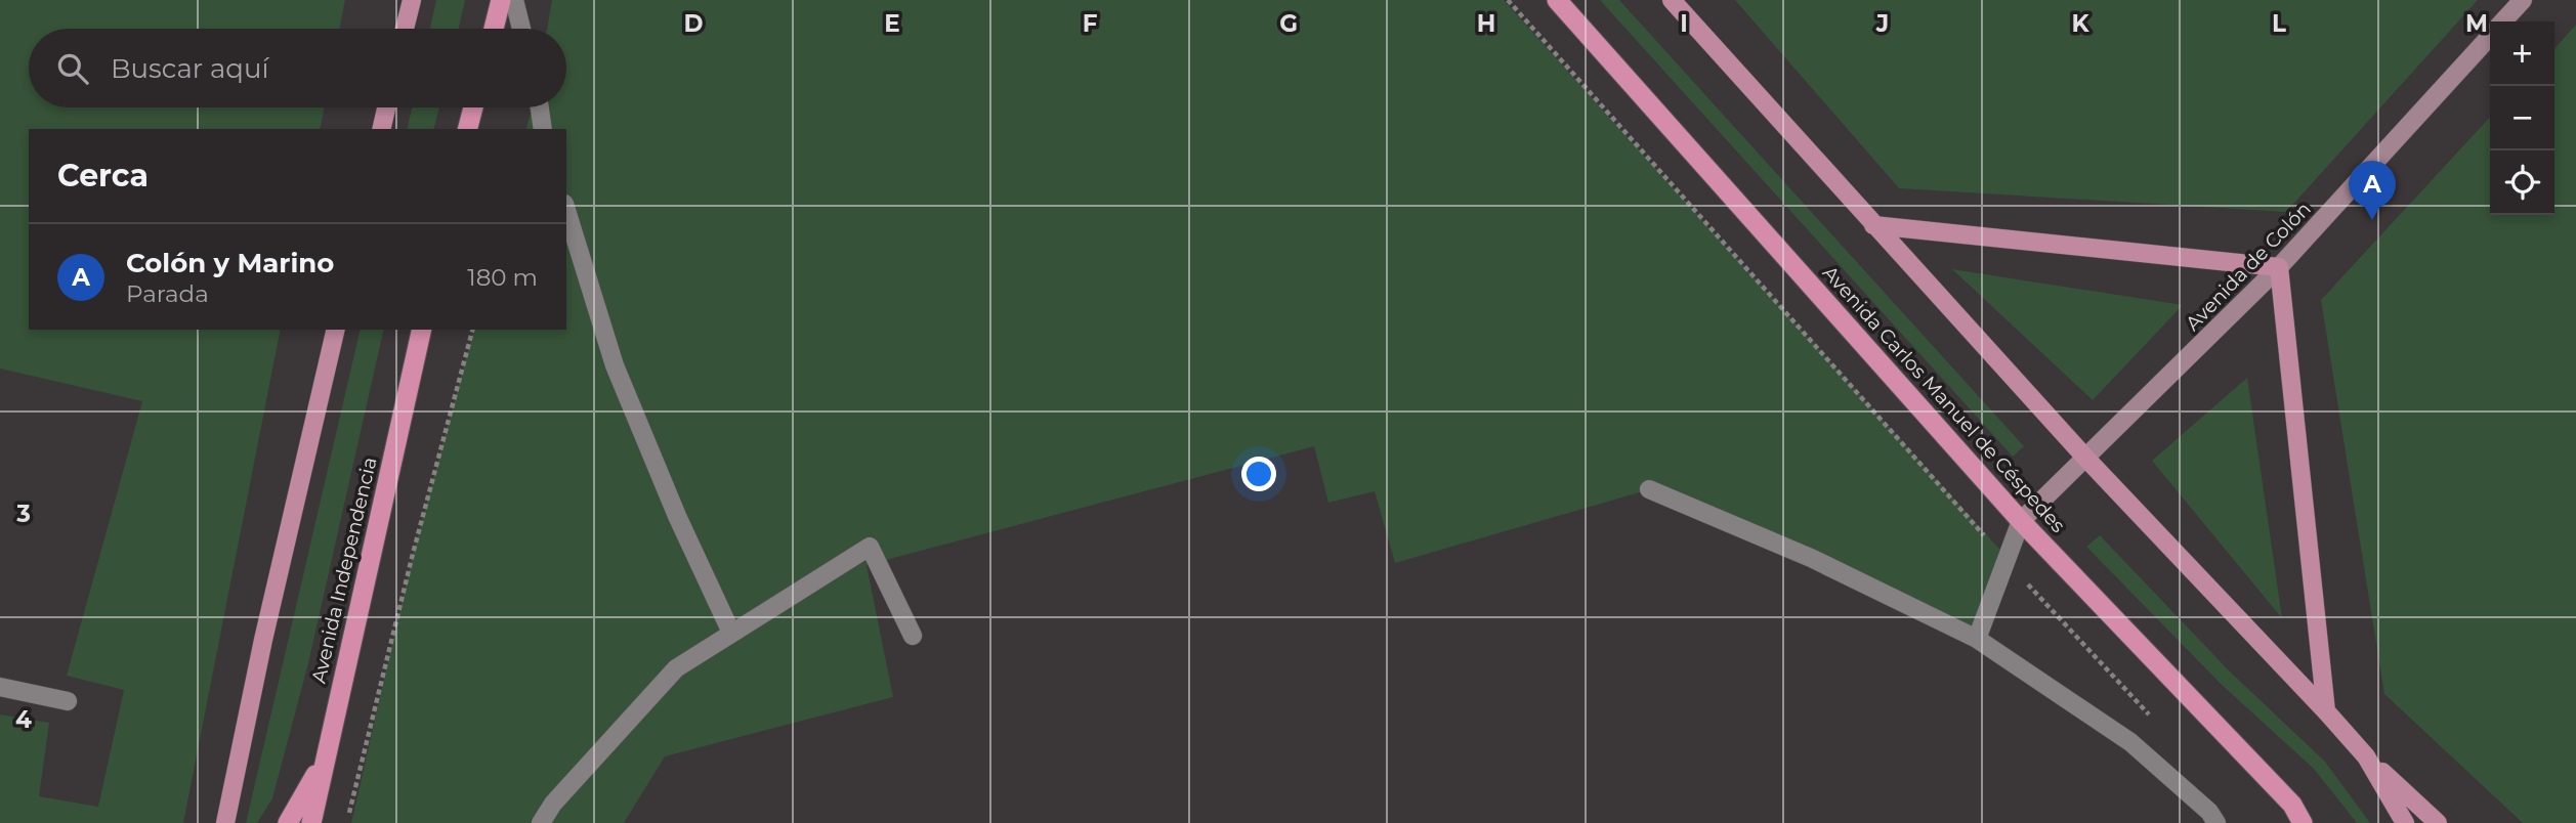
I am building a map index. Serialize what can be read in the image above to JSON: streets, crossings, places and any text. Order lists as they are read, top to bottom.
{
  "streets": {
    "highway": ["Avenida Carlos Manuel de Céspedes", "Avenida Independencia"],
    "main road": ["Avenida de Colón"]
  },
  "crossings": [
    ["Avenida de Colón", "Avenida Carlos Manuel de Céspedes"]
  ],
  "page": {
    "map_buttons": ["+", "−"],
    "search": "Buscar aquí",
    "heading": "Cerca",
    "pins": "A",
    "list": [
      {
        "mark": "A",
        "name": "Colón y Marino",
        "note": "Parada",
        "value": "180 m"
      }
    ]
  },
  "grid": {
    "columns": [
      "D",
      "E",
      "F",
      "G",
      "H",
      "I",
      "J",
      "K",
      "L",
      "M"
    ],
    "rows": ["3", "4"]
  }
}
